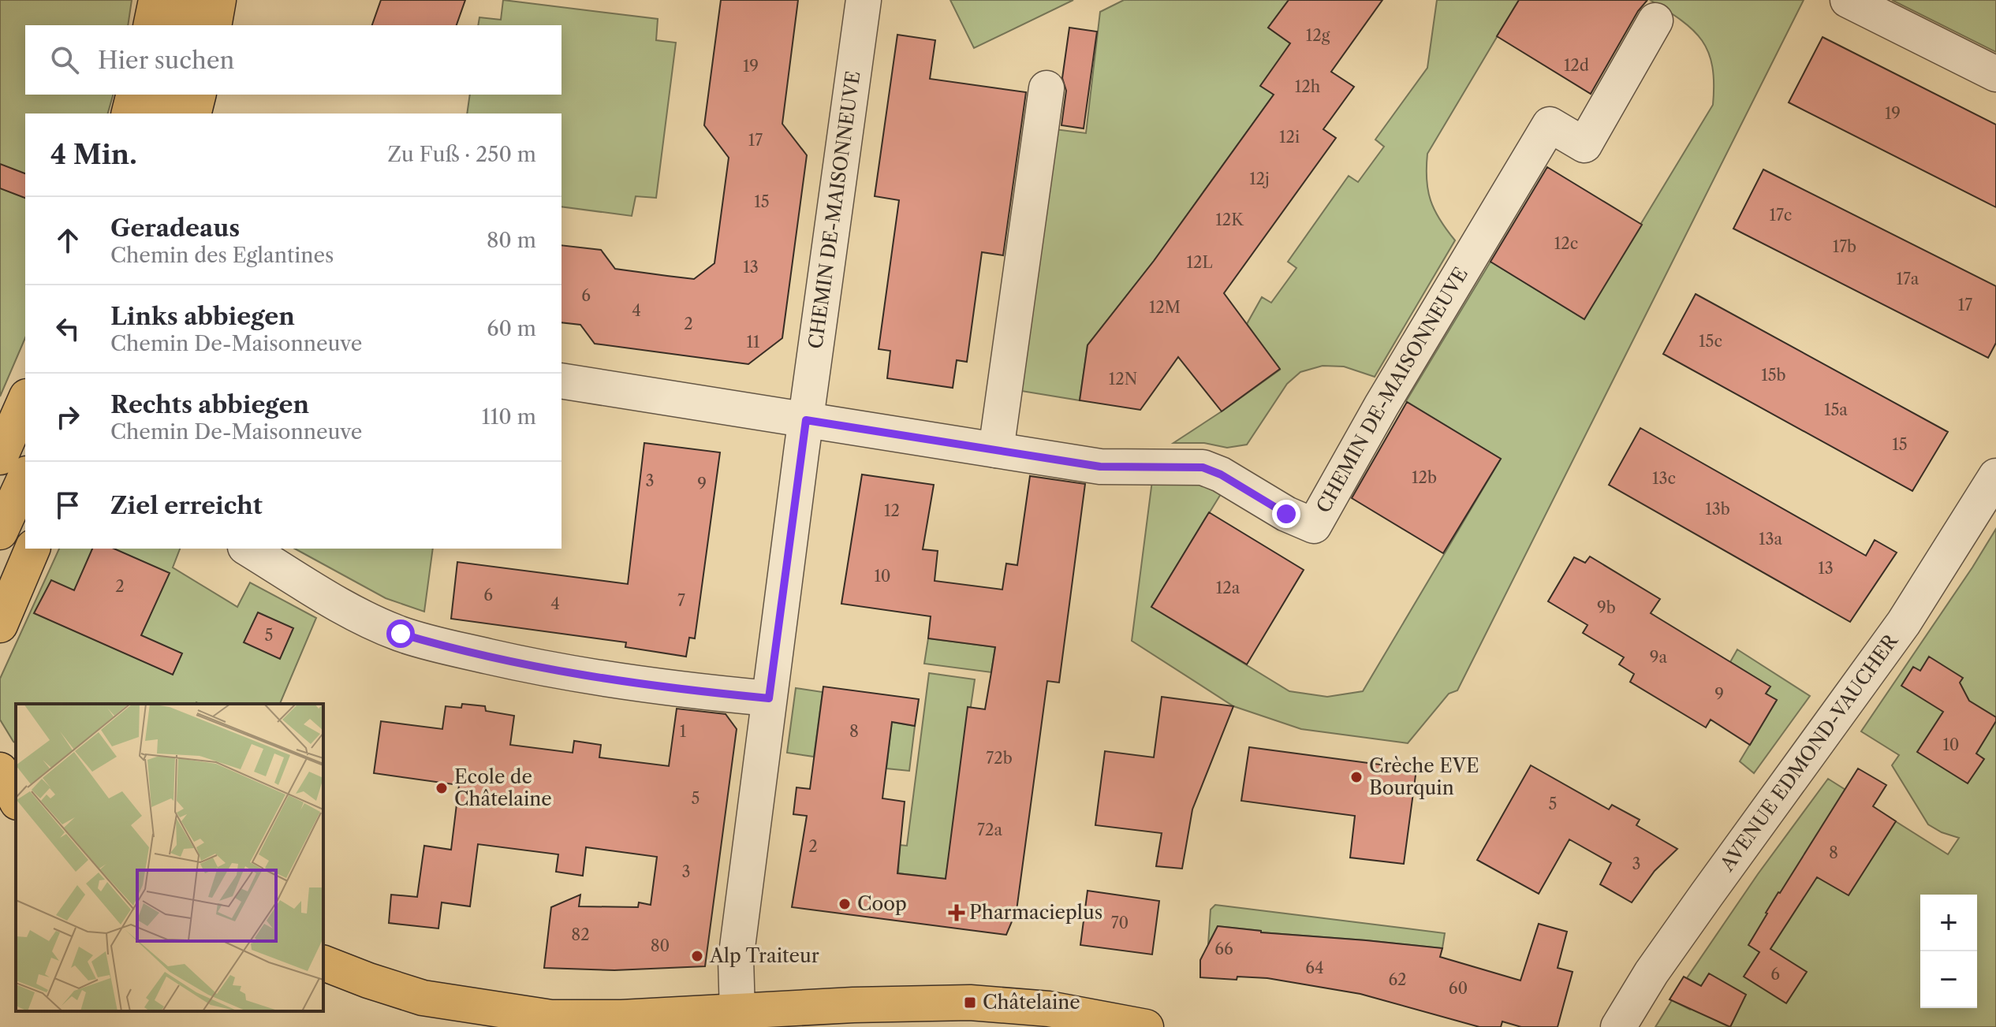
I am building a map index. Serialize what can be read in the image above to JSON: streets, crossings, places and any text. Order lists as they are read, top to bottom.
{
  "streets": {
    "street": ["CHEMIN DE-MAISONNEUVE", "AVENUE EDMOND-VAUCHER"]
  },
  "places": {
    "other": [
      "Crèche EVE Bourquin",
      "Ecole de Châtelaine",
      "Coop",
      "Alp Traiteur"
    ],
    "health": ["Pharmacieplus"],
    "transit": ["Châtelaine"]
  },
  "house_numbers": [
    "12g",
    "12d",
    "19",
    "12h",
    "19",
    "12i",
    "17",
    "12j",
    "15",
    "17c",
    "12K",
    "12c",
    "17b",
    "12L",
    "13",
    "17a",
    "6",
    "17",
    "12M",
    "4",
    "2",
    "15c",
    "11",
    "15b",
    "12N",
    "15a",
    "15",
    "12b",
    "13c",
    "3",
    "9",
    "13b",
    "12",
    "13a",
    "13",
    "10",
    "2",
    "12a",
    "6",
    "7",
    "4",
    "9b",
    "5",
    "9a",
    "9",
    "1",
    "8",
    "10",
    "72b",
    "5",
    "5",
    "72a",
    "2",
    "8",
    "3",
    "3",
    "70",
    "82",
    "80",
    "66",
    "64",
    "6",
    "62",
    "60"
  ],
  "page": {
    "search": "Hier suchen",
    "heading": ["4 Min.", "Zu Fuß · 250 m"],
    "list": [
      ["Geradeaus", "Chemin des Eglantines", "80 m"],
      ["Links abbiegen", "Chemin De-Maisonneuve", "60 m"],
      ["Rechts abbiegen", "Chemin De-Maisonneuve", "110 m"],
      "Ziel erreicht"
    ],
    "map_buttons": ["+", "−"]
  }
}
